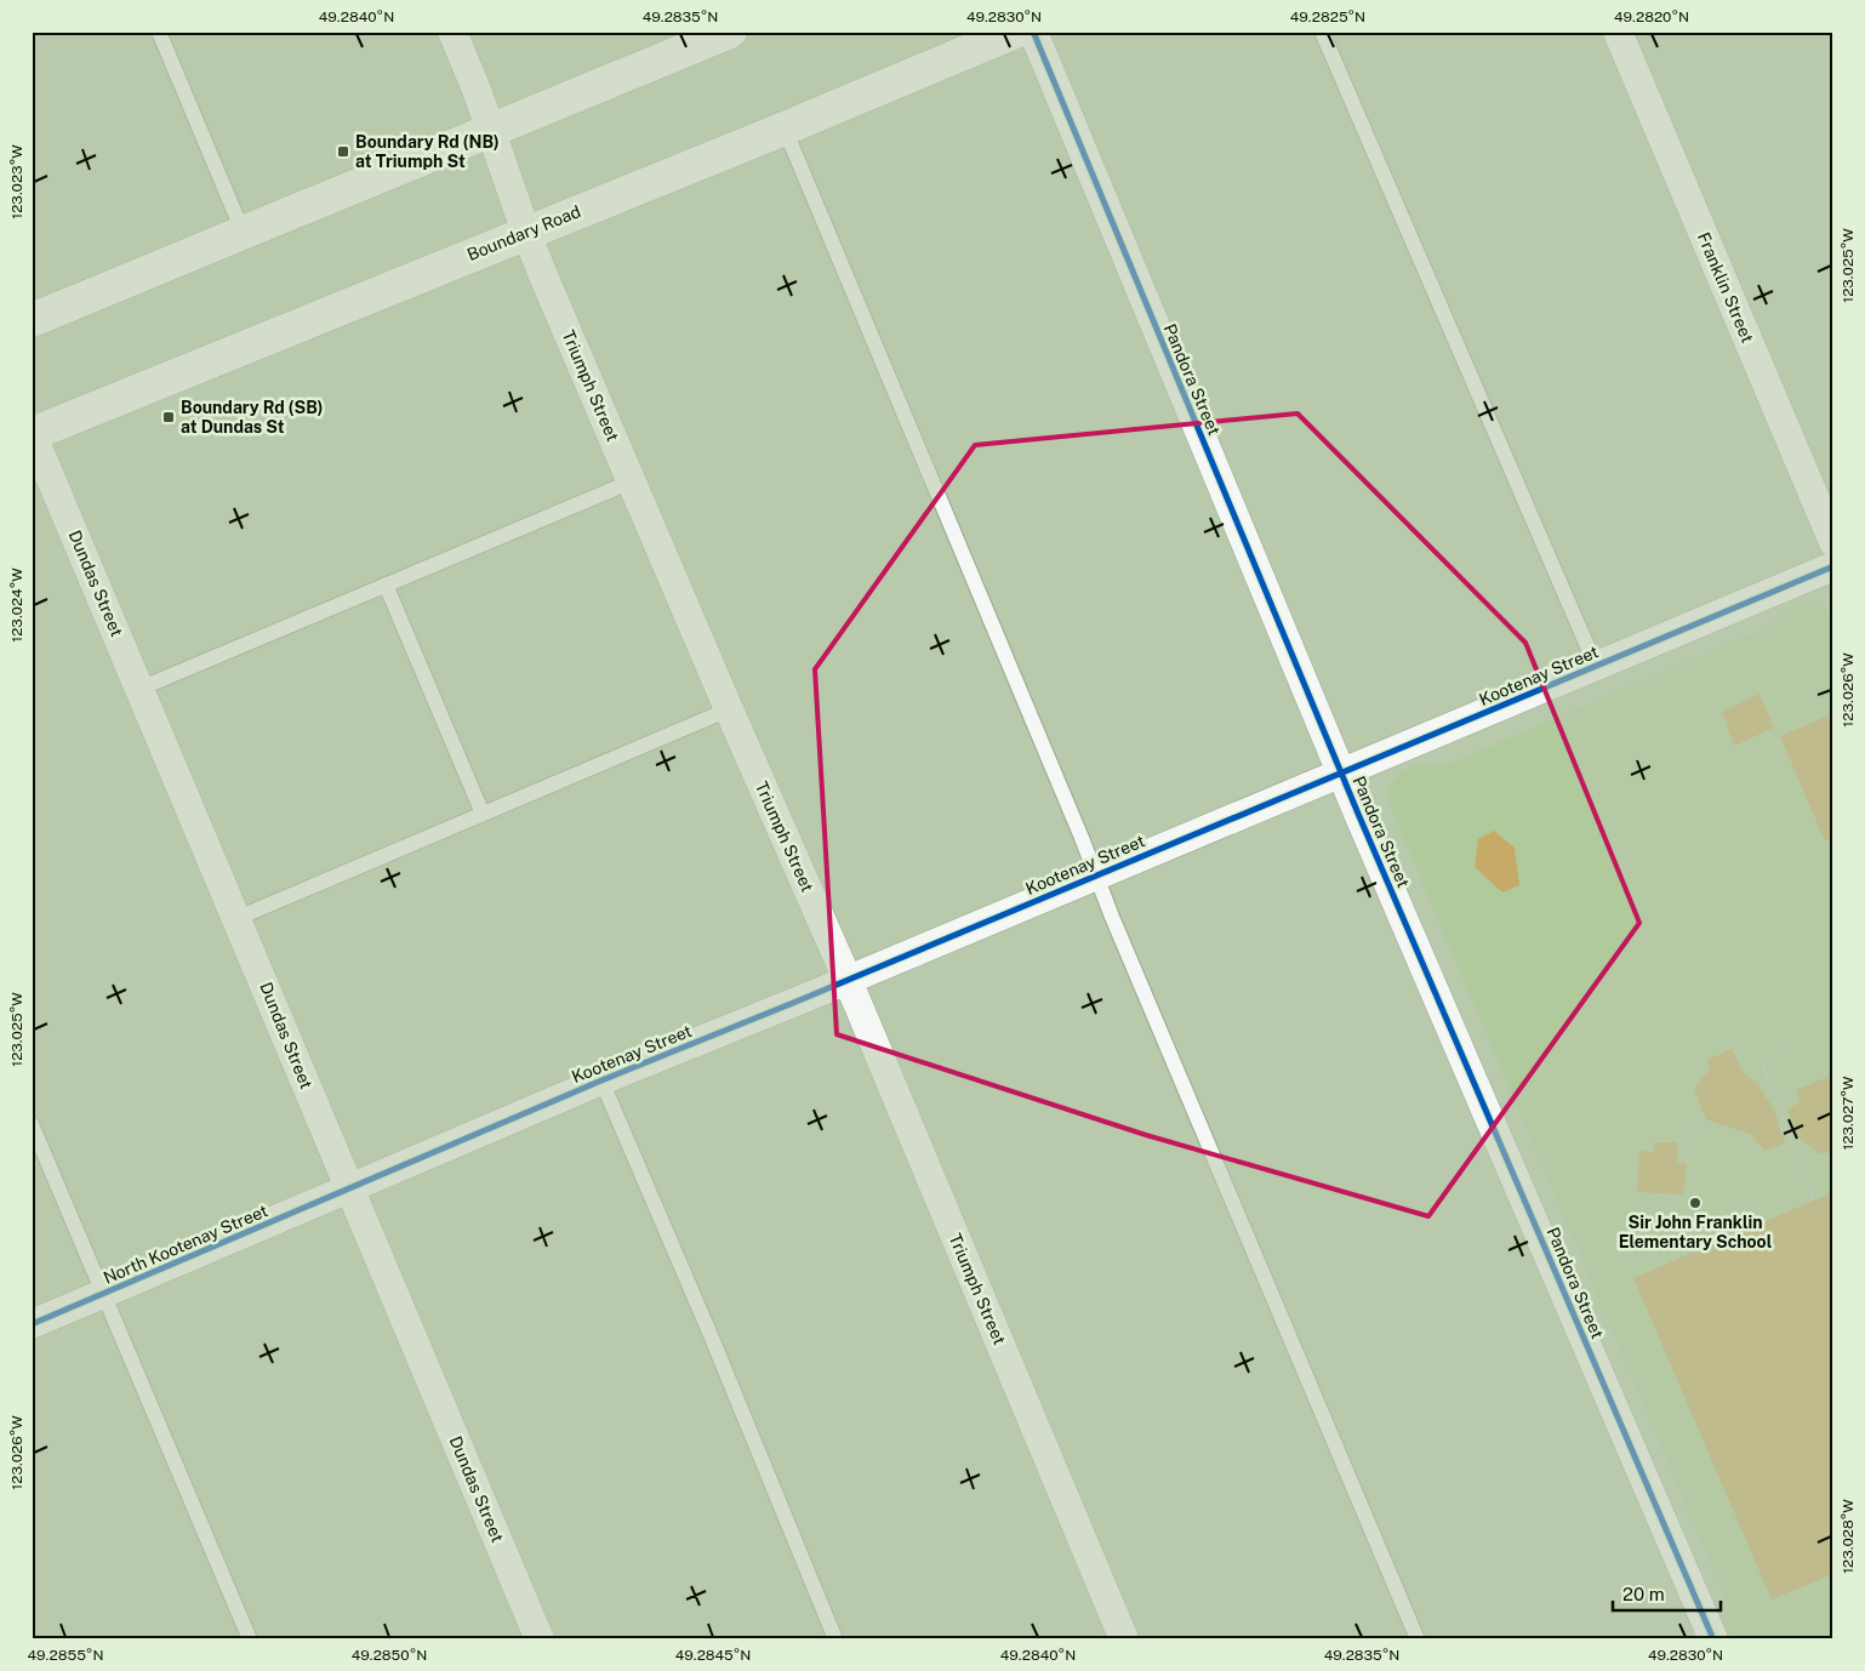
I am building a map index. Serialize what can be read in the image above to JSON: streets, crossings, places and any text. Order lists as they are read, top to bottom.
{
  "streets": {
    "street": [
      "Boundary Road",
      "Franklin Street",
      "Pandora Street",
      "Triumph Street",
      "Dundas Street",
      "Kootenay Street",
      "North Kootenay Street"
    ]
  },
  "crossings": [
    ["Boundary Road", "Triumph Street"],
    ["Boundary Road", "Dundas Street"],
    ["Pandora Street", "Kootenay Street"],
    ["Triumph Street", "Kootenay Street"],
    ["Dundas Street", "Kootenay Street"],
    ["Dundas Street", "North Kootenay Street"],
    ["Kootenay Street", "North Kootenay Street"]
  ],
  "places": {
    "transit": ["Boundary Rd (NB) at Triumph St", "Boundary Rd (SB) at Dundas St"],
    "other": ["Sir John Franklin Elementary School"]
  },
  "scale_bar": "20 m",
  "coordinates": [
    "49.2840°N",
    "49.2835°N",
    "49.2830°N",
    "49.2825°N",
    "49.2820°N",
    "123.023°W",
    "123.025°W",
    "123.024°W",
    "123.026°W",
    "123.027°W",
    "123.028°W",
    "49.2855°N",
    "49.2850°N",
    "49.2845°N"
  ]
}
